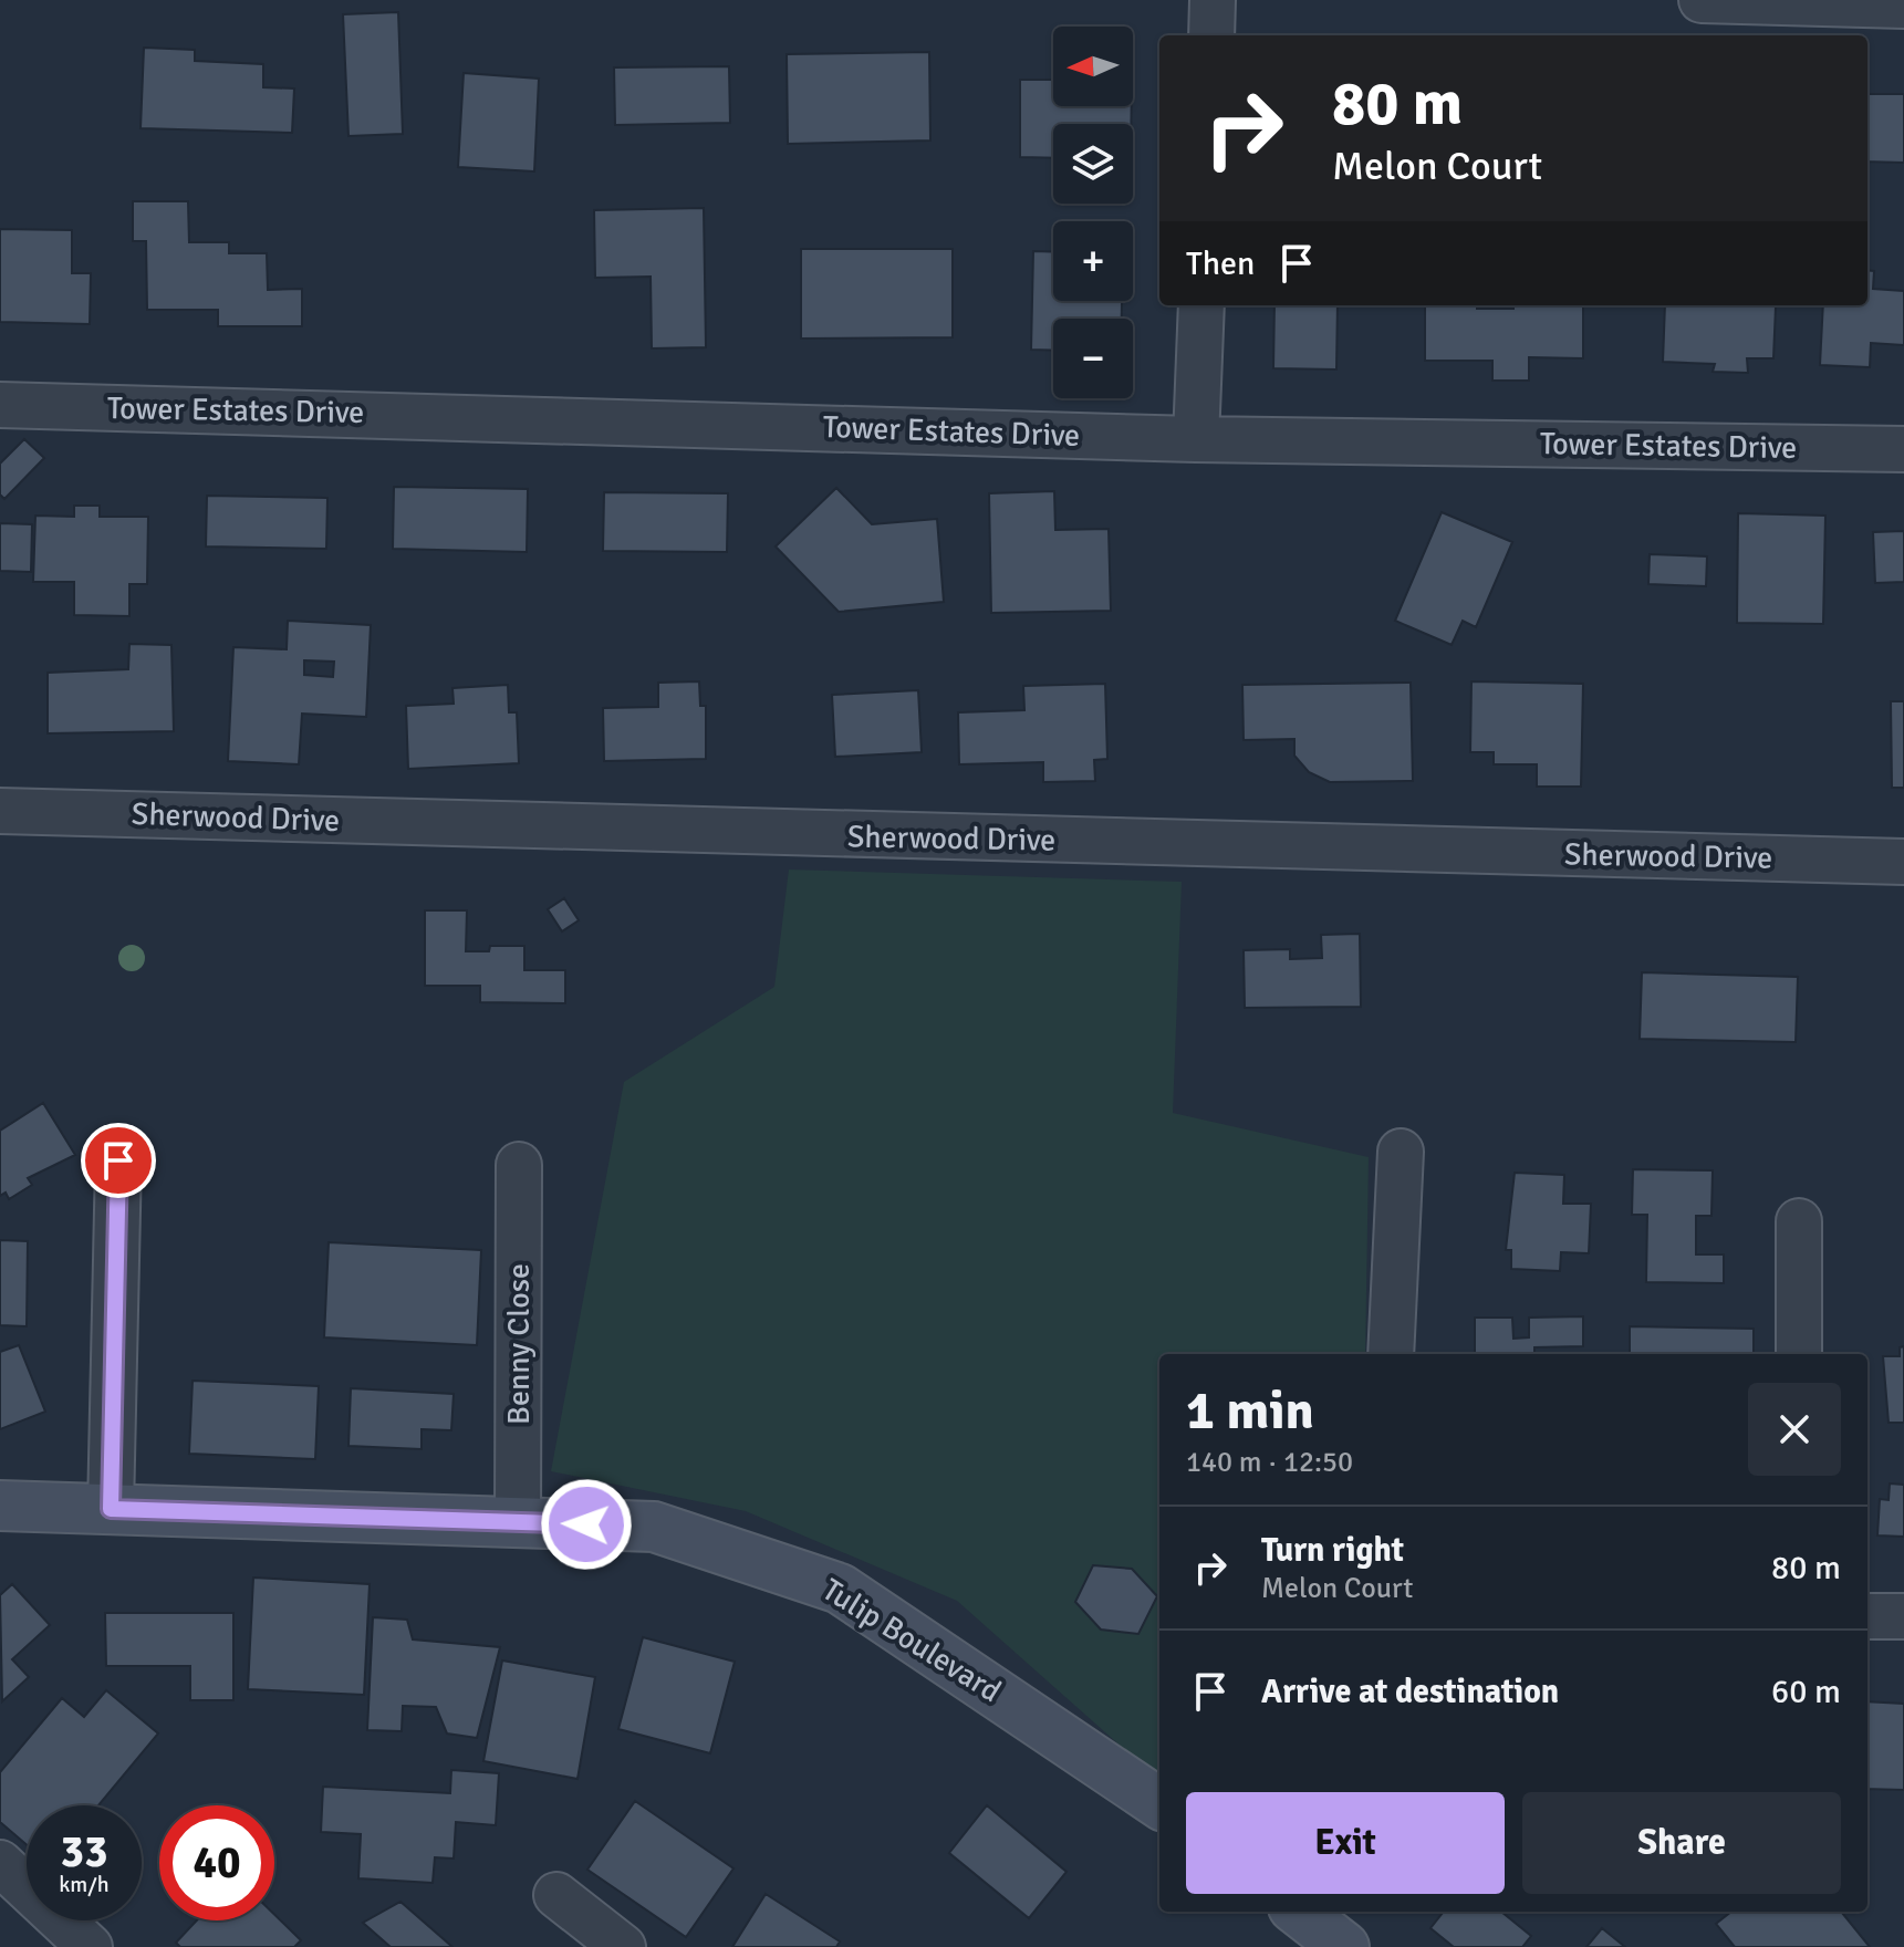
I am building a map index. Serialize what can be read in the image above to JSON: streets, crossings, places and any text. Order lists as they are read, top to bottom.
{
  "streets": {
    "street": [
      "Tower Estates Drive",
      "Sherwood Drive",
      "Benny Close",
      "Tulip Boulevard"
    ]
  },
  "crossings": [
    ["Benny Close", "Tulip Boulevard"]
  ],
  "north": "left",
  "page": {
    "map_buttons": ["+", "−"],
    "turn": ["80 m", "Melon Court"],
    "then": "Then",
    "heading": ["1 min", "140 m · 12:50"],
    "list": [
      {
        "name": "Turn right",
        "note": "Melon Court",
        "value": "80 m"
      },
      {
        "name": "Arrive at destination",
        "value": "60 m"
      }
    ],
    "buttons": ["Exit", "Share"],
    "speed": "33 km/h",
    "limit": "40"
  }
}
